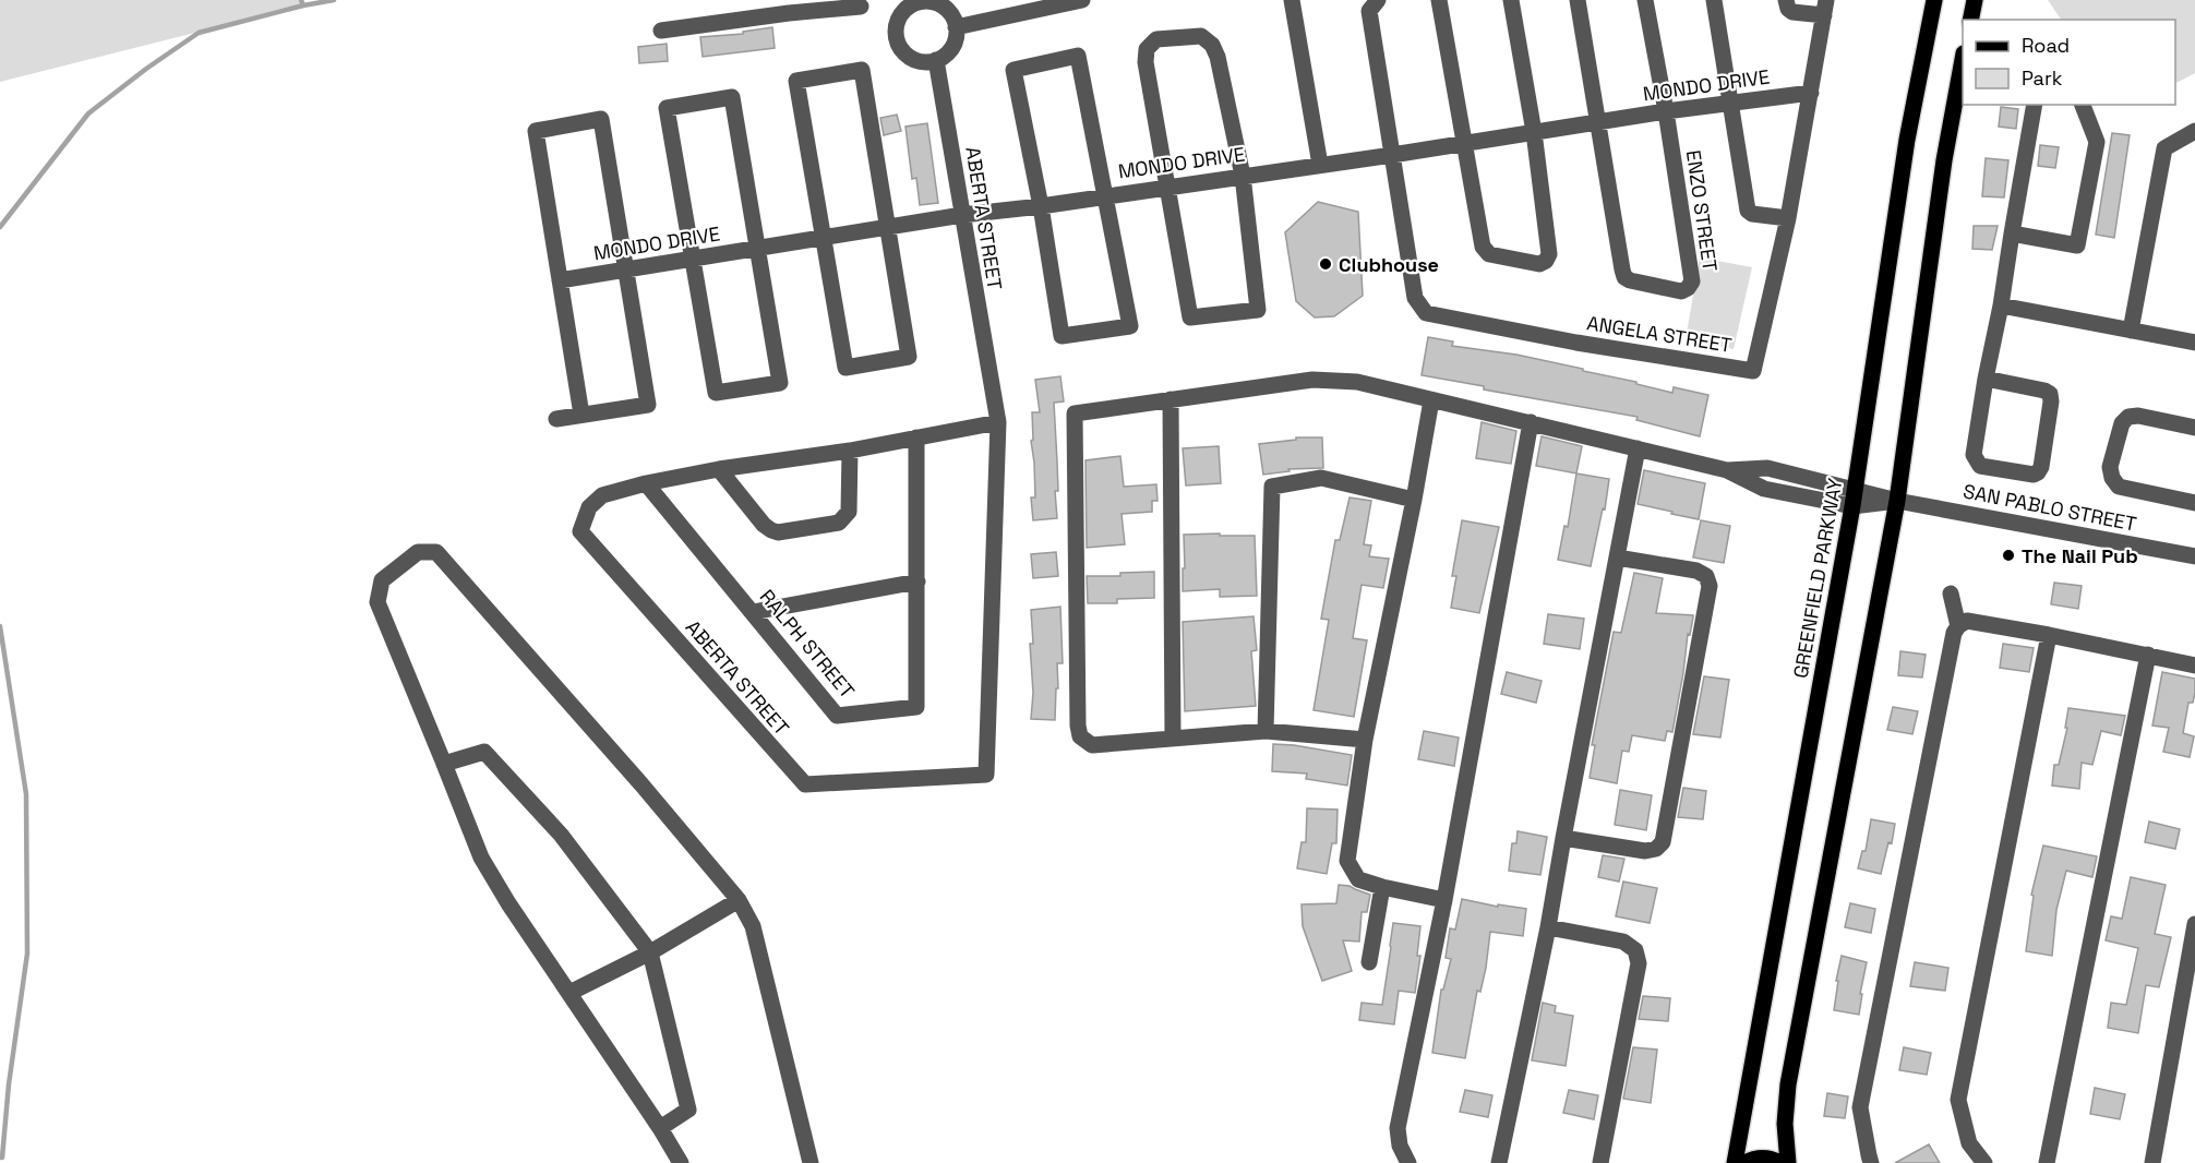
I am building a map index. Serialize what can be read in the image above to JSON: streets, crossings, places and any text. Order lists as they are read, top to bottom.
{
  "streets": {
    "main road": ["GREENFIELD PARKWAY"],
    "street": [
      "MONDO DRIVE",
      "ENZO STREET",
      "ABERTA STREET",
      "ANGELA STREET",
      "SAN PABLO STREET",
      "RALPH STREET"
    ]
  },
  "crossings": [
    ["MONDO DRIVE", "ENZO STREET"],
    ["MONDO DRIVE", "ABERTA STREET"],
    ["MONDO DRIVE", "ANGELA STREET"],
    ["ABERTA STREET", "RALPH STREET"]
  ],
  "places": ["Clubhouse", "The Nail Pub"],
  "legend": ["Road", "Park"]
}
